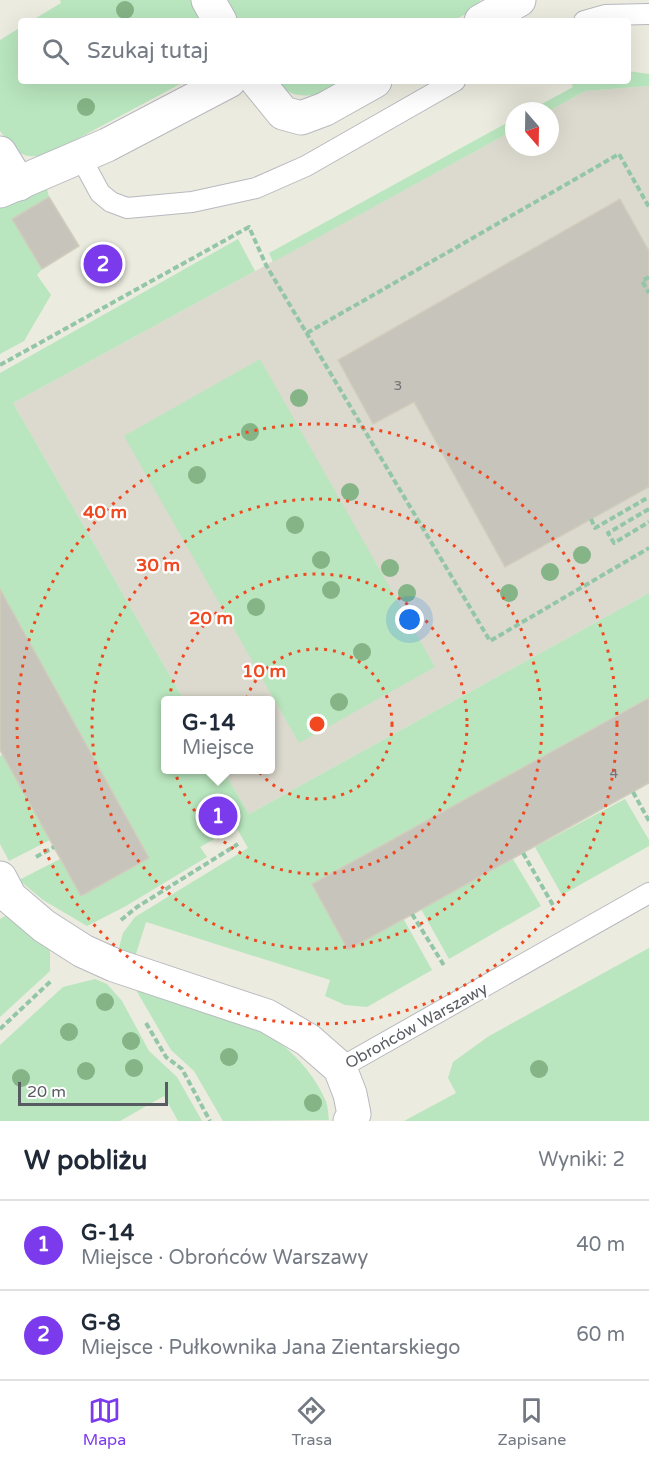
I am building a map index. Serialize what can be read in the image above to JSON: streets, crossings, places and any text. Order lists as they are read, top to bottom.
{
  "streets": {
    "street": ["Obrońców Warszawy"]
  },
  "house_numbers": ["3", "4"],
  "scale_bar": "20 m",
  "north": "bottom",
  "page": {
    "search": "Szukaj tutaj",
    "pins": ["2", "1"],
    "popup": ["G-14", "Miejsce"],
    "scale": "20 m",
    "heading": ["W pobliżu", "Wyniki: 2"],
    "list": [
      {
        "mark": "1",
        "name": "G-14",
        "note": "Miejsce · Obrońców Warszawy",
        "value": "40 m"
      },
      {
        "mark": "2",
        "name": "G-8",
        "note": "Miejsce · Pułkownika Jana Zientarskiego",
        "value": "60 m"
      }
    ],
    "nav": ["Mapa", "Trasa", "Zapisane"]
  },
  "rings": [
    "40 m",
    "30 m",
    "20 m",
    "10 m"
  ]
}
